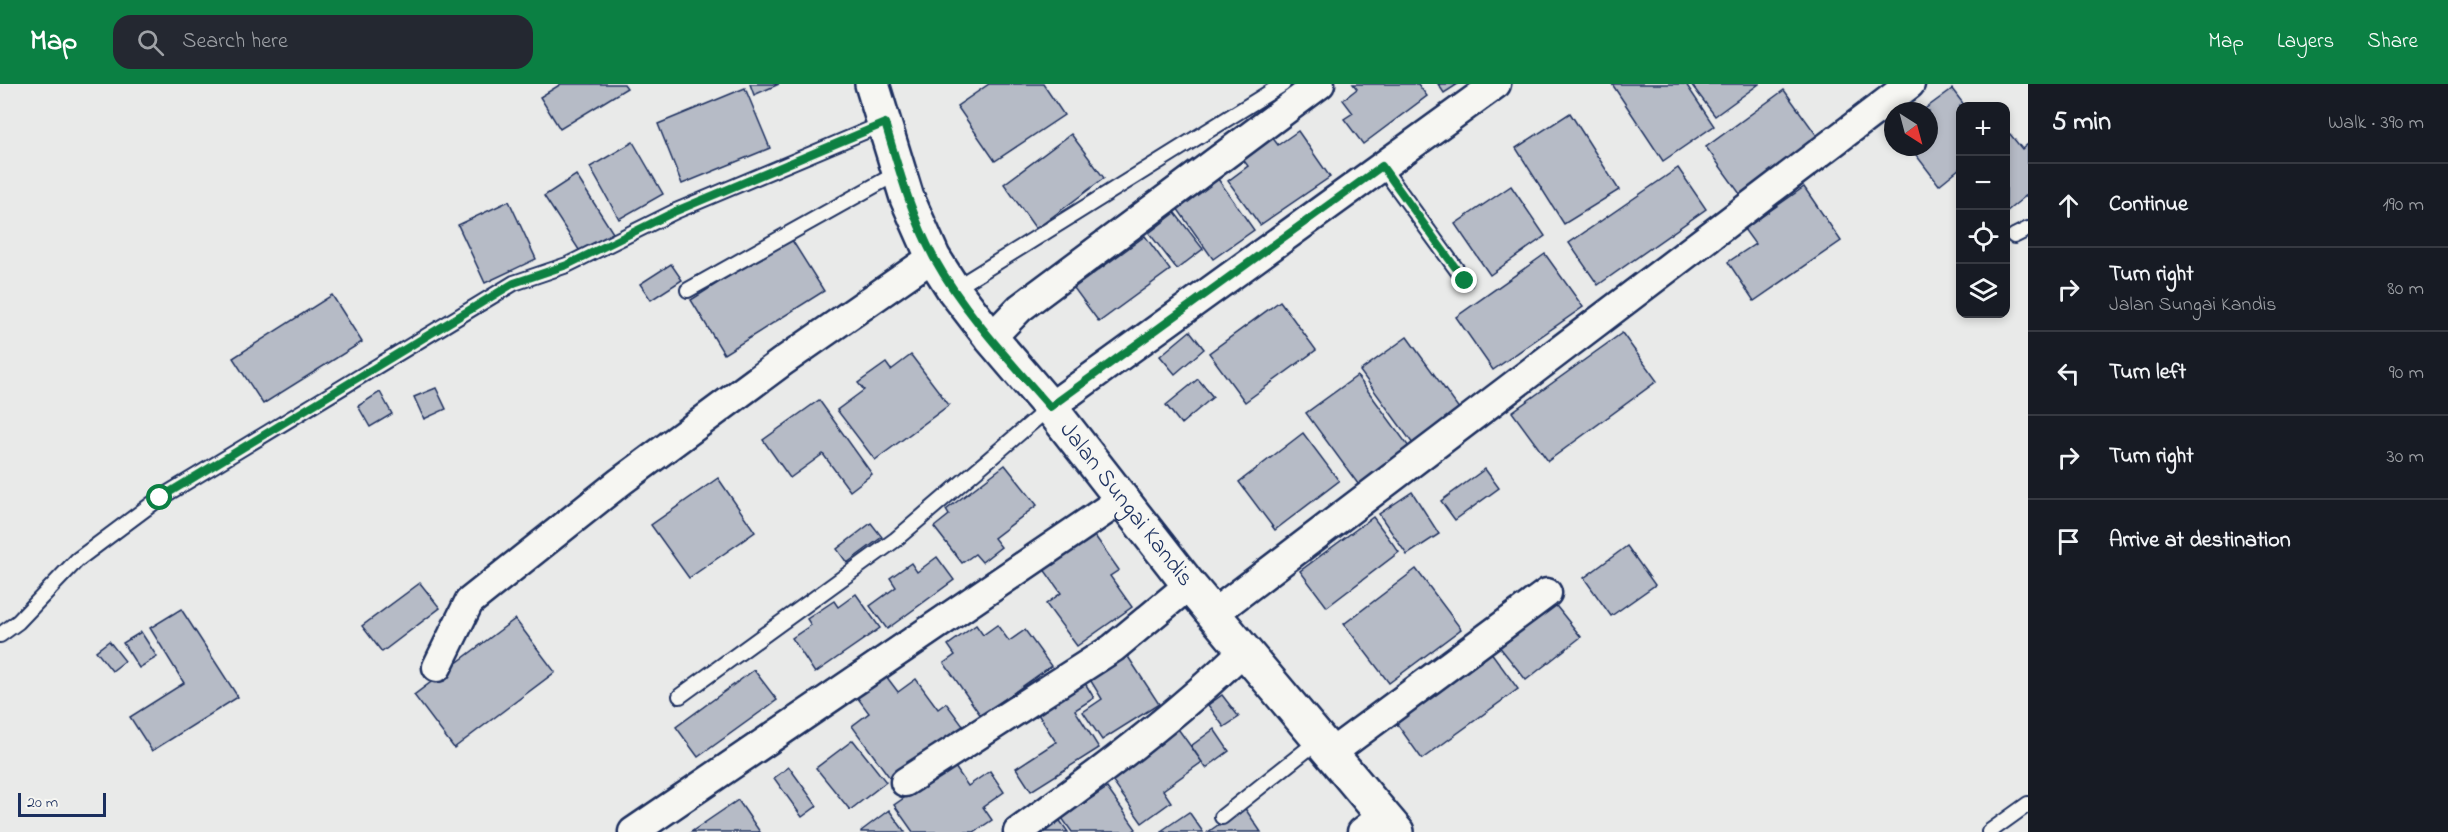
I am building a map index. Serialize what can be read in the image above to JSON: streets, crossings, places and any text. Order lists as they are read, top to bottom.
{
  "streets": {
    "street": ["Jalan Sungai Kandis"]
  },
  "scale_bar": "20 m",
  "north": "bottom right",
  "page": {
    "header": "Map",
    "search": "Search here",
    "nav": ["Map", "Layers", "Share"],
    "heading": ["5 min", "Walk · 390 m"],
    "map_buttons": ["+", "−"],
    "list": [
      ["Continue", "190 m"],
      ["Turn right", "Jalan Sungai Kandis", "80 m"],
      ["Turn left", "90 m"],
      ["Turn right", "30 m"],
      "Arrive at destination"
    ],
    "scale": "20 m"
  }
}
